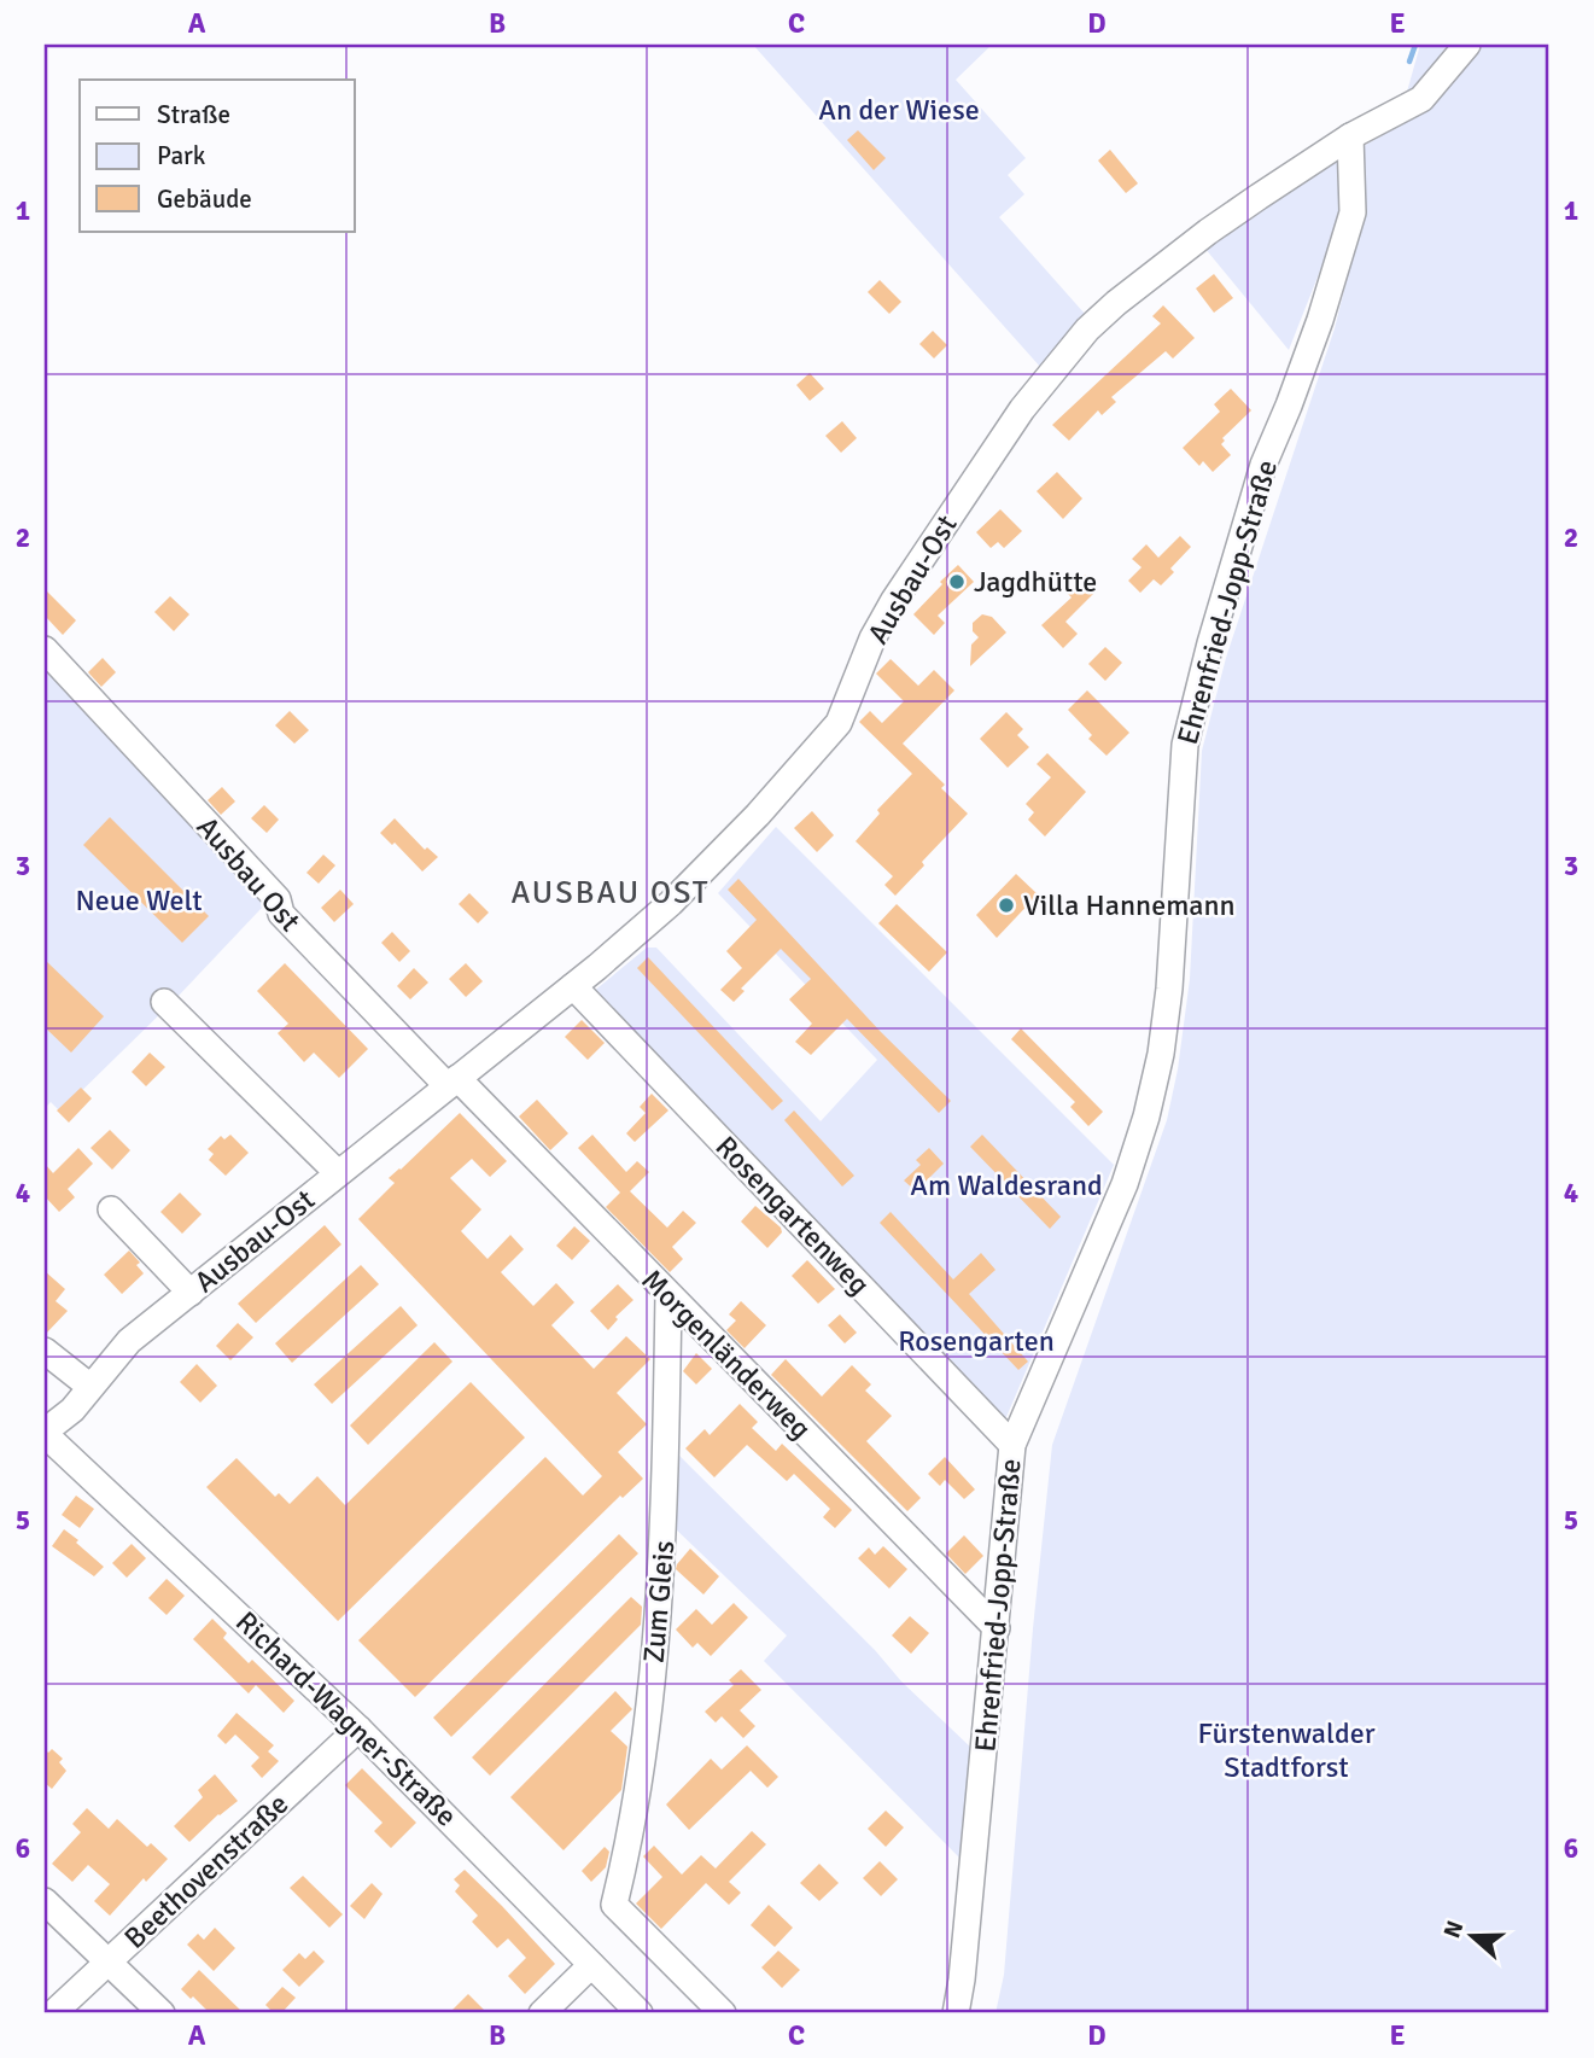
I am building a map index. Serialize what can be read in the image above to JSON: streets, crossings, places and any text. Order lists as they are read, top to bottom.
{
  "streets": {
    "street": [
      "Ausbau-Ost",
      "Ehrenfried-Jopp-Straße",
      "Ausbau Ost",
      "Rosengartenweg",
      "Morgenländerweg",
      "Zum Gleis",
      "Richard-Wagner-Straße",
      "Beethovenstraße"
    ]
  },
  "crossings": [
    ["Ausbau-Ost", "Ehrenfried-Jopp-Straße"],
    ["Ausbau-Ost", "Ausbau Ost"],
    ["Ausbau-Ost", "Rosengartenweg"],
    ["Ausbau-Ost", "Morgenländerweg"],
    ["Ausbau-Ost", "Richard-Wagner-Straße"],
    ["Ehrenfried-Jopp-Straße", "Rosengartenweg"],
    ["Ehrenfried-Jopp-Straße", "Morgenländerweg"],
    ["Ausbau Ost", "Morgenländerweg"],
    ["Morgenländerweg", "Zum Gleis"],
    ["Richard-Wagner-Straße", "Beethovenstraße"]
  ],
  "districts": ["AUSBAU OST"],
  "parks": [
    "An der Wiese",
    "Neue Welt",
    "Am Waldesrand",
    "Rosengarten",
    "Fürstenwalder Stadtforst"
  ],
  "places": ["Jagdhütte", "Villa Hannemann"],
  "legend": ["Straße", "Park", "Gebäude"],
  "north": "left",
  "grid": {
    "columns": [
      "A",
      "B",
      "C",
      "D",
      "E"
    ],
    "rows": [
      "1",
      "2",
      "3",
      "4",
      "5",
      "6"
    ]
  }
}
